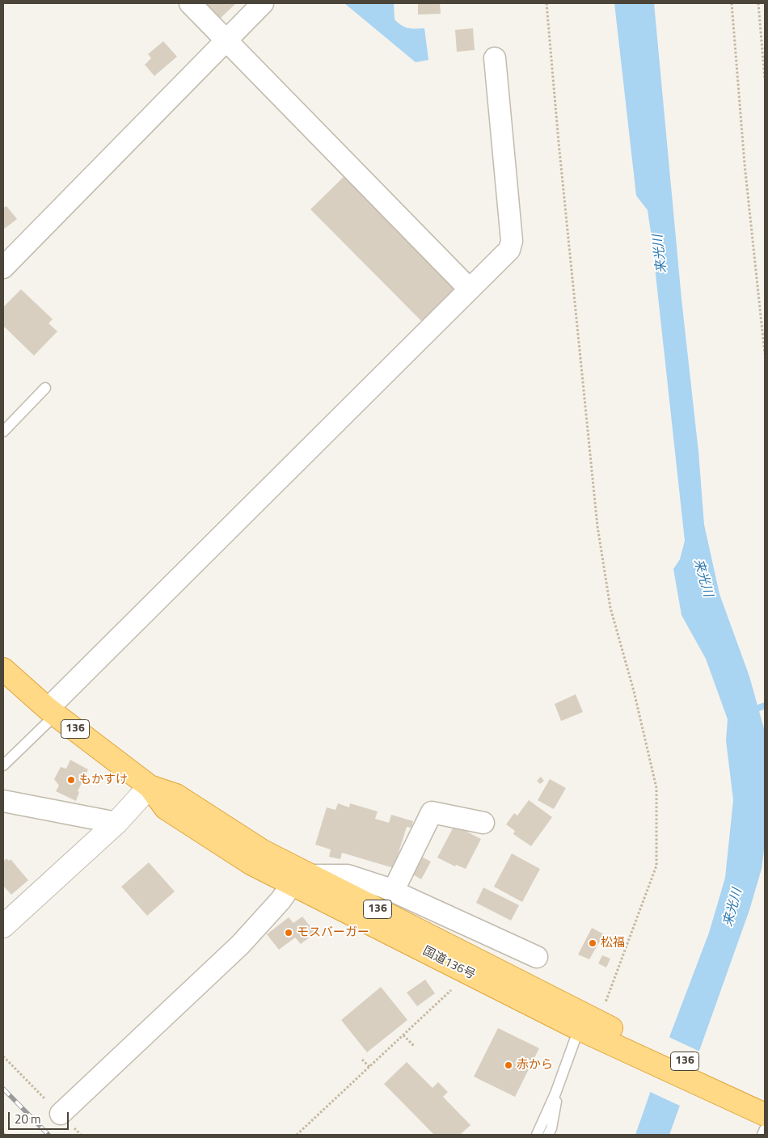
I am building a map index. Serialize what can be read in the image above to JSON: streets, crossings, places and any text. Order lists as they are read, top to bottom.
{
  "streets": {
    "highway": ["136", "国道136号"]
  },
  "water": ["来光川"],
  "places": [
    "もかすけ",
    "モスバーガー",
    "松福",
    "赤から"
  ],
  "scale_bar": "20 m"
}
